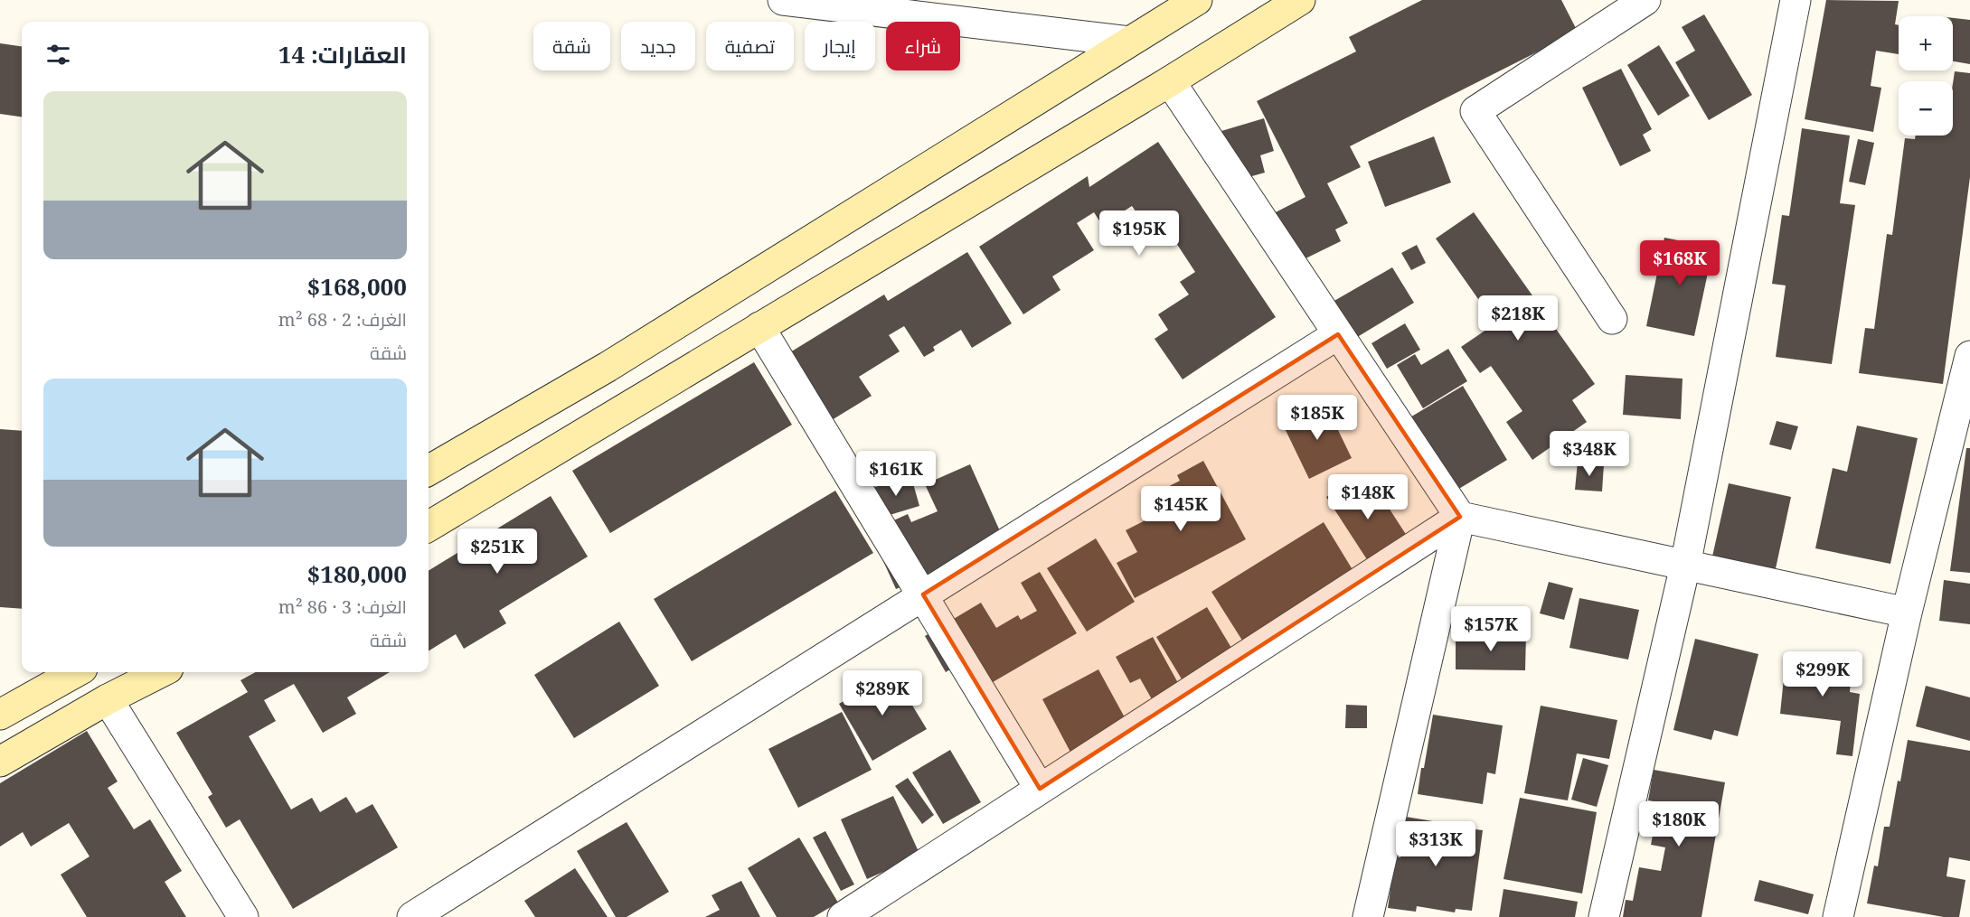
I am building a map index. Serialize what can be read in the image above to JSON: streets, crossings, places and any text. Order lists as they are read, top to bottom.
{
  "page": {
    "map_buttons": ["+", "−"],
    "chip": [
      "شراء",
      "إيجار",
      "تصفية",
      "جديد",
      "شقة"
    ],
    "heading": "العقارات: 14",
    "list": [
      {
        "name": "$168,000",
        "note": "الغرف: 2 · 68 m² · شقة"
      },
      {
        "name": "$180,000",
        "note": "الغرف: 3 · 86 m² · شقة"
      }
    ],
    "price": [
      "$195K",
      "$168K",
      "$218K",
      "$185K",
      "$348K",
      "$161K",
      "$148K",
      "$145K",
      "$251K",
      "$157K",
      "$299K",
      "$289K",
      "$180K",
      "$313K"
    ]
  }
}
